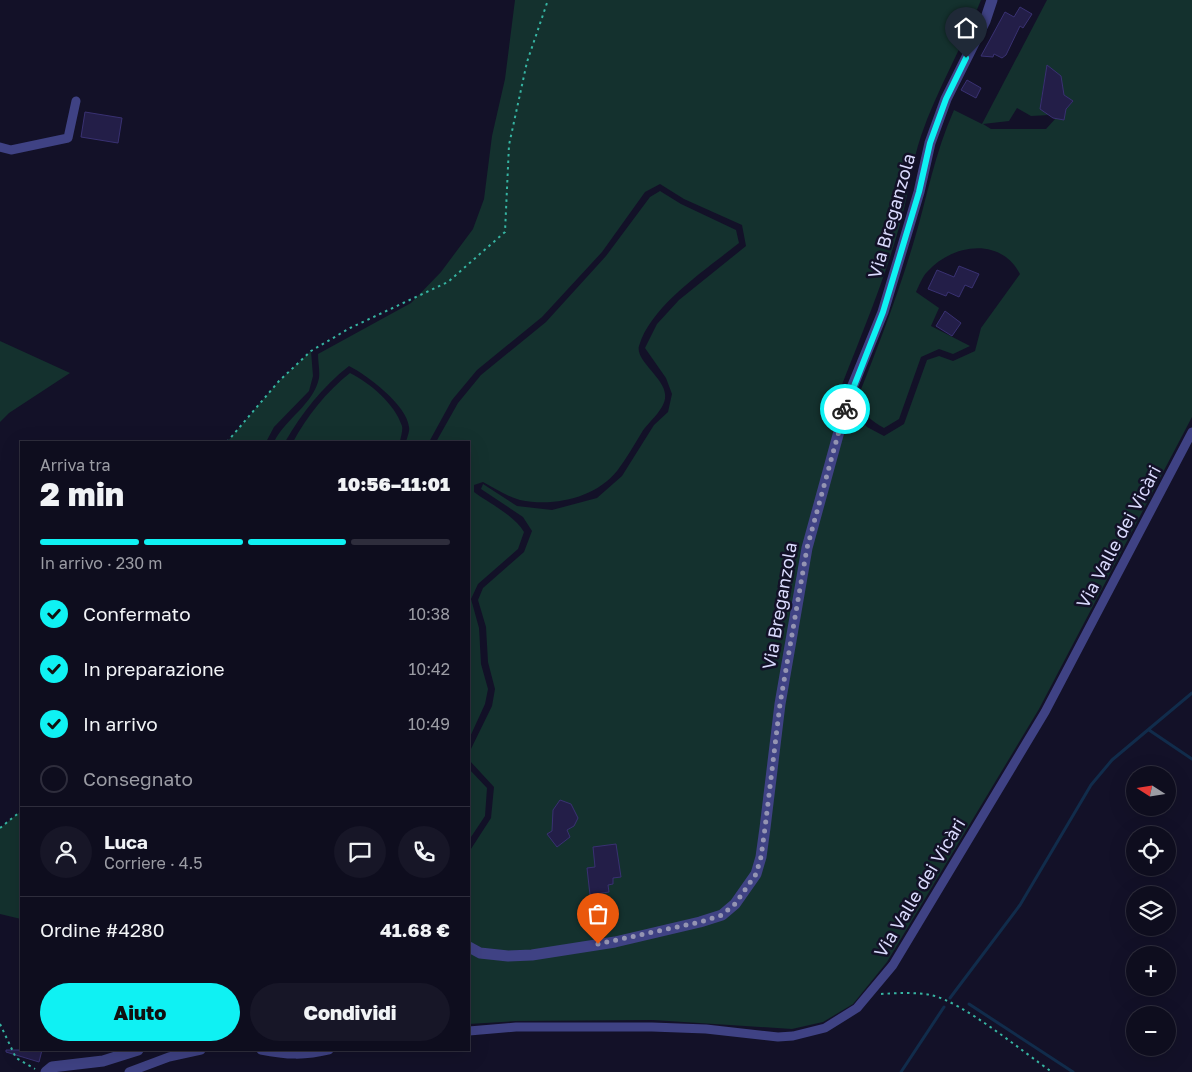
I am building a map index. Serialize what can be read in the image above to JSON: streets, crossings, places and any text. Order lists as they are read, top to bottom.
{
  "streets": {
    "street": ["Via Breganzola", "Via Valle dei Vicàri"]
  },
  "north": "left",
  "page": {
    "heading": ["2 min", "Arriva tra", "10:56–11:01"],
    "panel": [
      "Luca",
      "Corriere · 4.5",
      "Ordine #4280",
      "41.68 €"
    ],
    "bar": "In arrivo · 230 m",
    "list": [
      ["Confermato", "10:38"],
      ["In preparazione", "10:42"],
      ["In arrivo", "10:49"],
      "Consegnato"
    ],
    "map_buttons": ["+", "−"],
    "buttons": ["Aiuto", "Condividi"]
  }
}
